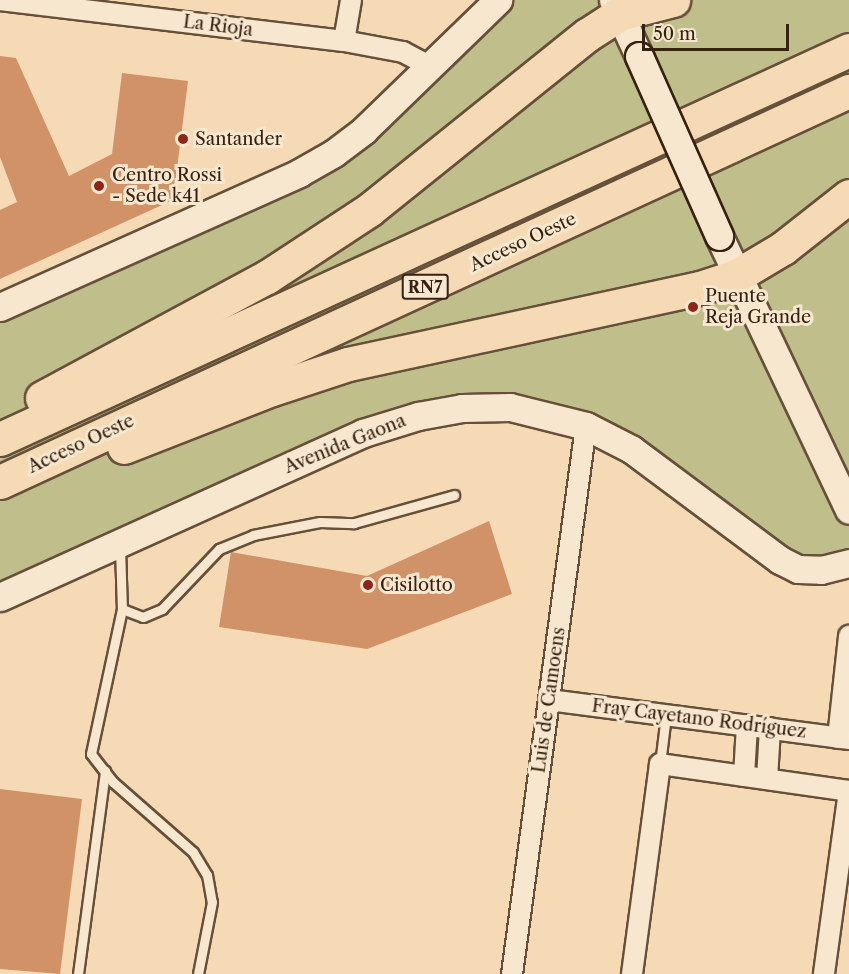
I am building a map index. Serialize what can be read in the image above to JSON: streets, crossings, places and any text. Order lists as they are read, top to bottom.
{
  "streets": {
    "highway": ["Acceso Oeste", "RN7"],
    "street": [
      "La Rioja",
      "Avenida Gaona",
      "Luis de Camoens",
      "Fray Cayetano Rodríguez"
    ]
  },
  "crossings": [
    ["Avenida Gaona", "Luis de Camoens"],
    ["Luis de Camoens", "Fray Cayetano Rodríguez"]
  ],
  "places": [
    "Santander",
    "Centro Rossi - Sede k41",
    "Puente Reja Grande",
    "Cisilotto"
  ],
  "scale_bar": "50 m"
}
